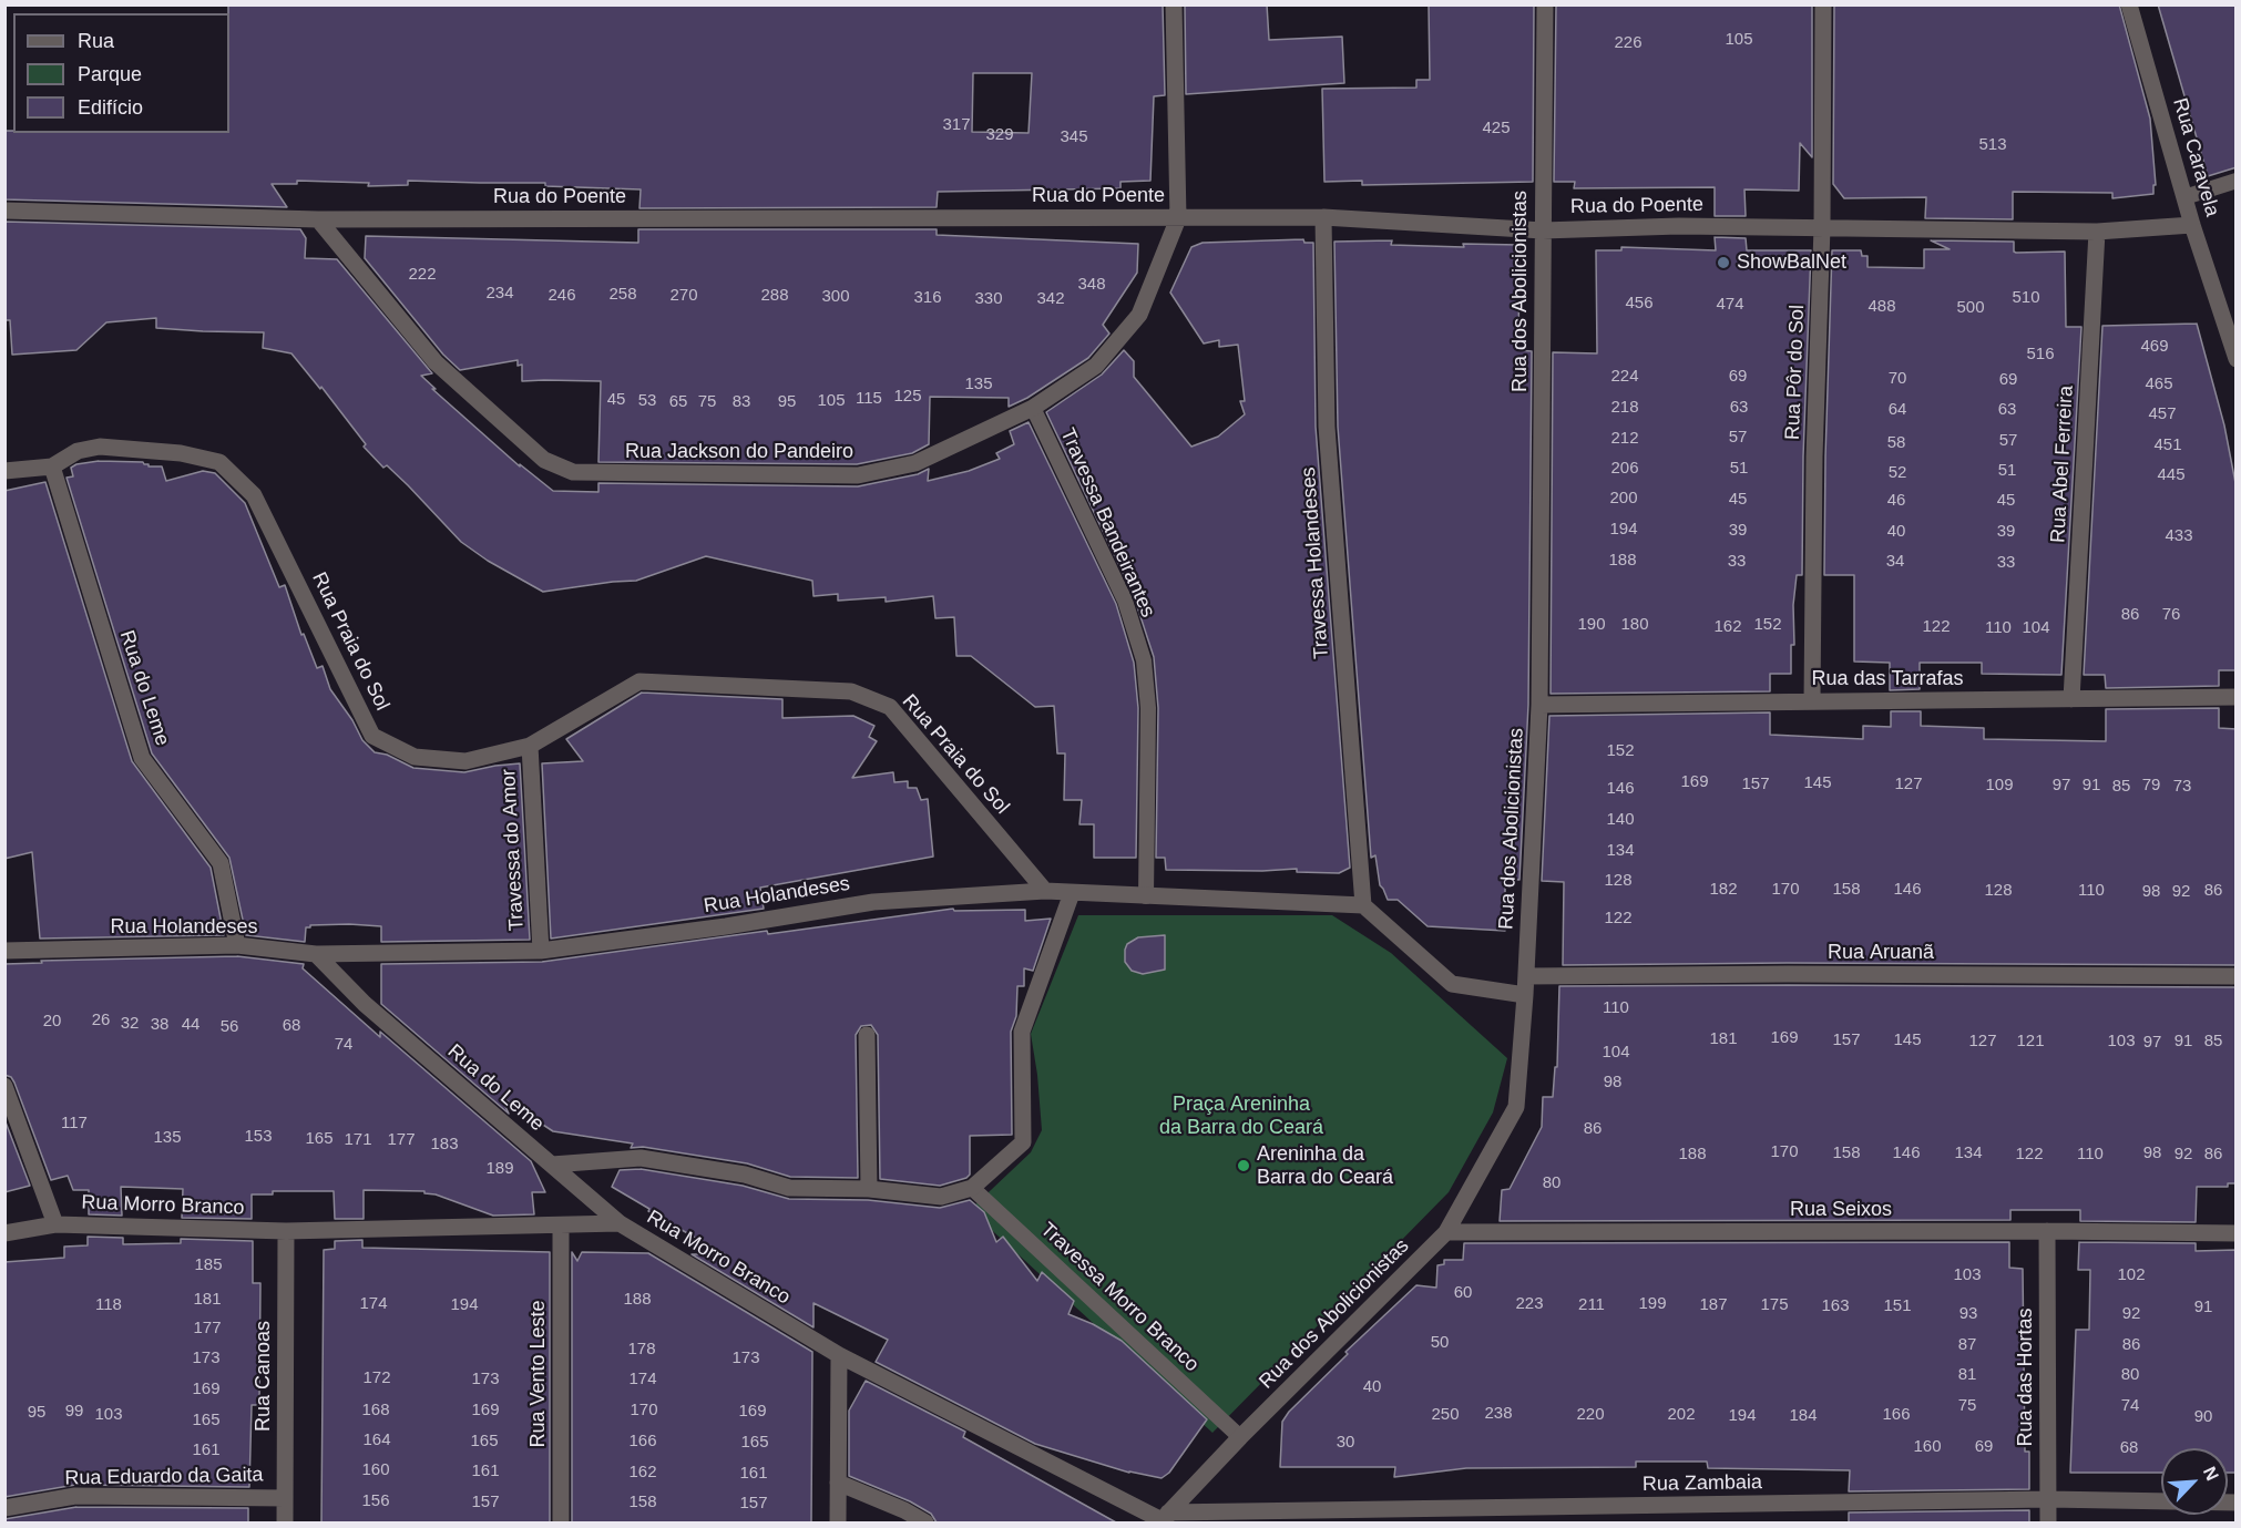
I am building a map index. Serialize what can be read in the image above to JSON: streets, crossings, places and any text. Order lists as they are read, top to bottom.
{
  "streets": {
    "street": [
      "Rua Caravela",
      "Rua do Poente",
      "Rua dos Abolicionistas",
      "Rua Pôr do Sol",
      "Rua Jackson do Pandeiro",
      "Rua Abel Ferreira",
      "Travessa Holandeses",
      "Rua Praia do Sol",
      "Rua das Tarrafas",
      "Rua do Leme",
      "Travessa do Amor",
      "Rua Holandeses",
      "Rua Aruanã",
      "Rua Morro Branco",
      "Rua Seixos",
      "Rua Vento Leste",
      "Rua Canoas",
      "Rua das Hortas",
      "Rua Eduardo da Gaita",
      "Rua Zambaia"
    ],
    "lane": ["Travessa Bandeirantes", "Travessa Morro Branco"]
  },
  "crossings": [
    ["Rua Caravela", "Rua do Poente"],
    ["Rua do Poente", "Rua dos Abolicionistas"],
    ["Rua do Poente", "Rua Pôr do Sol"],
    ["Rua do Poente", "Rua Jackson do Pandeiro"],
    ["Rua do Poente", "Rua Abel Ferreira"],
    ["Rua do Poente", "Travessa Holandeses"],
    ["Rua dos Abolicionistas", "Rua das Tarrafas"],
    ["Rua dos Abolicionistas", "Rua Aruanã"],
    ["Rua dos Abolicionistas", "Rua Morro Branco"],
    ["Rua dos Abolicionistas", "Rua Seixos"],
    ["Rua dos Abolicionistas", "Travessa Morro Branco"],
    ["Rua dos Abolicionistas", "Rua Zambaia"],
    ["Rua Pôr do Sol", "Rua das Tarrafas"],
    ["Rua Jackson do Pandeiro", "Travessa Bandeirantes"],
    ["Rua Abel Ferreira", "Rua das Tarrafas"],
    ["Travessa Bandeirantes", "Rua Holandeses"],
    ["Travessa Holandeses", "Rua Holandeses"],
    ["Rua Praia do Sol", "Rua do Leme"],
    ["Rua Praia do Sol", "Travessa do Amor"],
    ["Rua Praia do Sol", "Rua Holandeses"],
    ["Rua do Leme", "Rua Holandeses"],
    ["Rua do Leme", "Rua Morro Branco"],
    ["Travessa do Amor", "Rua Holandeses"],
    ["Rua Morro Branco", "Rua Vento Leste"],
    ["Rua Morro Branco", "Rua Canoas"],
    ["Rua Morro Branco", "Rua Zambaia"],
    ["Rua Seixos", "Rua das Hortas"],
    ["Rua Canoas", "Rua Eduardo da Gaita"],
    ["Rua das Hortas", "Rua Zambaia"]
  ],
  "parks": ["Praça Areninha da Barra do Ceará"],
  "places": ["ShowBalNet", "Areninha da Barra do Ceará"],
  "house_numbers": [
    "105",
    "226",
    "317",
    "425",
    "329",
    "345",
    "513",
    "222",
    "348",
    "234",
    "258",
    "246",
    "270",
    "288",
    "300",
    "316",
    "510",
    "330",
    "342",
    "456",
    "474",
    "488",
    "500",
    "469",
    "516",
    "224",
    "69",
    "70",
    "69",
    "135",
    "465",
    "125",
    "115",
    "45",
    "53",
    "105",
    "65",
    "75",
    "83",
    "95",
    "218",
    "63",
    "64",
    "63",
    "457",
    "57",
    "212",
    "57",
    "58",
    "451",
    "206",
    "51",
    "51",
    "52",
    "445",
    "200",
    "45",
    "46",
    "45",
    "194",
    "39",
    "40",
    "39",
    "433",
    "188",
    "33",
    "34",
    "33",
    "86",
    "76",
    "190",
    "180",
    "152",
    "162",
    "122",
    "110",
    "104",
    "152",
    "169",
    "145",
    "157",
    "127",
    "109",
    "97",
    "91",
    "79",
    "85",
    "73",
    "146",
    "140",
    "134",
    "128",
    "182",
    "170",
    "158",
    "146",
    "128",
    "110",
    "86",
    "98",
    "92",
    "122",
    "110",
    "26",
    "20",
    "32",
    "38",
    "44",
    "68",
    "56",
    "169",
    "181",
    "157",
    "145",
    "127",
    "121",
    "103",
    "91",
    "85",
    "97",
    "74",
    "104",
    "98",
    "117",
    "86",
    "153",
    "135",
    "165",
    "171",
    "177",
    "183",
    "170",
    "158",
    "146",
    "134",
    "98",
    "188",
    "122",
    "110",
    "92",
    "86",
    "189",
    "80",
    "185",
    "103",
    "102",
    "60",
    "181",
    "188",
    "174",
    "223",
    "199",
    "118",
    "194",
    "211",
    "187",
    "175",
    "163",
    "151",
    "91",
    "93",
    "92",
    "177",
    "50",
    "87",
    "86",
    "178",
    "173",
    "173",
    "81",
    "80",
    "172",
    "173",
    "174",
    "40",
    "169",
    "75",
    "74",
    "168",
    "169",
    "170",
    "99",
    "169",
    "95",
    "238",
    "103",
    "250",
    "220",
    "202",
    "166",
    "194",
    "184",
    "90",
    "165",
    "164",
    "165",
    "166",
    "165",
    "30",
    "160",
    "69",
    "68",
    "161",
    "160",
    "161",
    "162",
    "161",
    "156",
    "157",
    "158",
    "157"
  ],
  "legend": ["Rua", "Parque", "Edifício"],
  "north": "top right"
}
